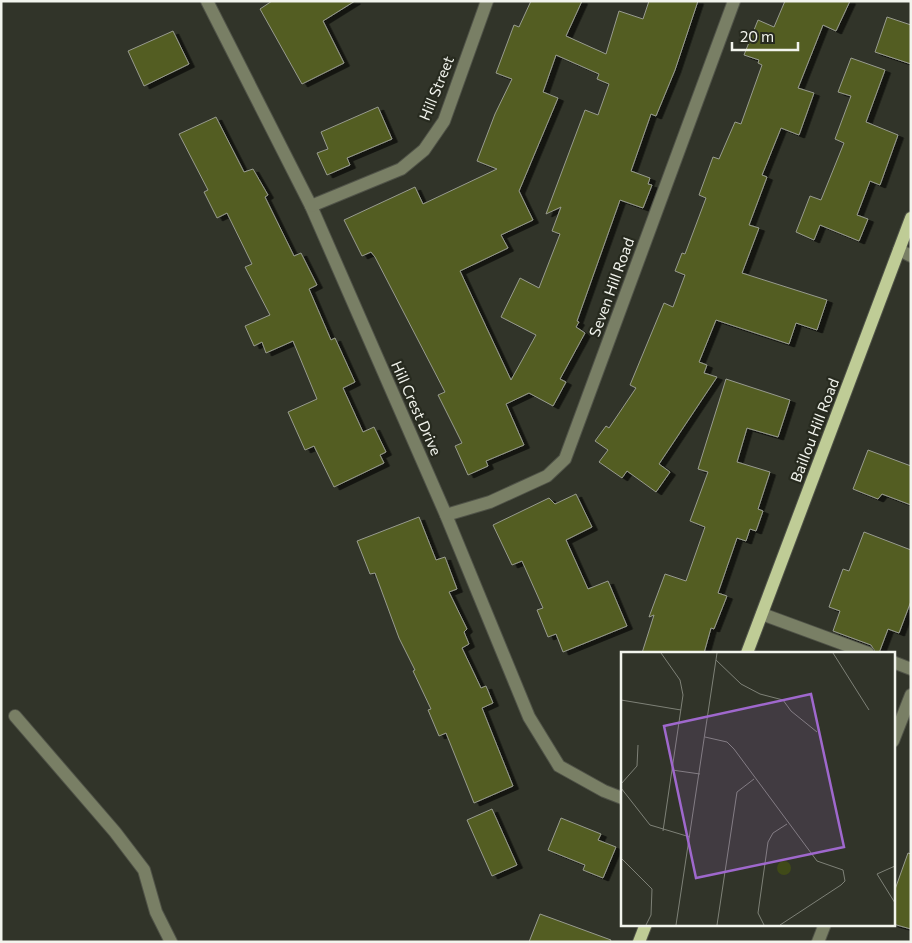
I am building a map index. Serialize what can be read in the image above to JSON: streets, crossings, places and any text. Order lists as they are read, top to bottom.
{
  "streets": {
    "main road": ["Baillou Hill Road"],
    "street": ["Hill Street", "Seven Hill Road", "Hill Crest Drive"]
  },
  "crossings": [
    ["Hill Street", "Hill Crest Drive"],
    ["Seven Hill Road", "Hill Crest Drive"]
  ],
  "scale_bar": "20 m"
}
